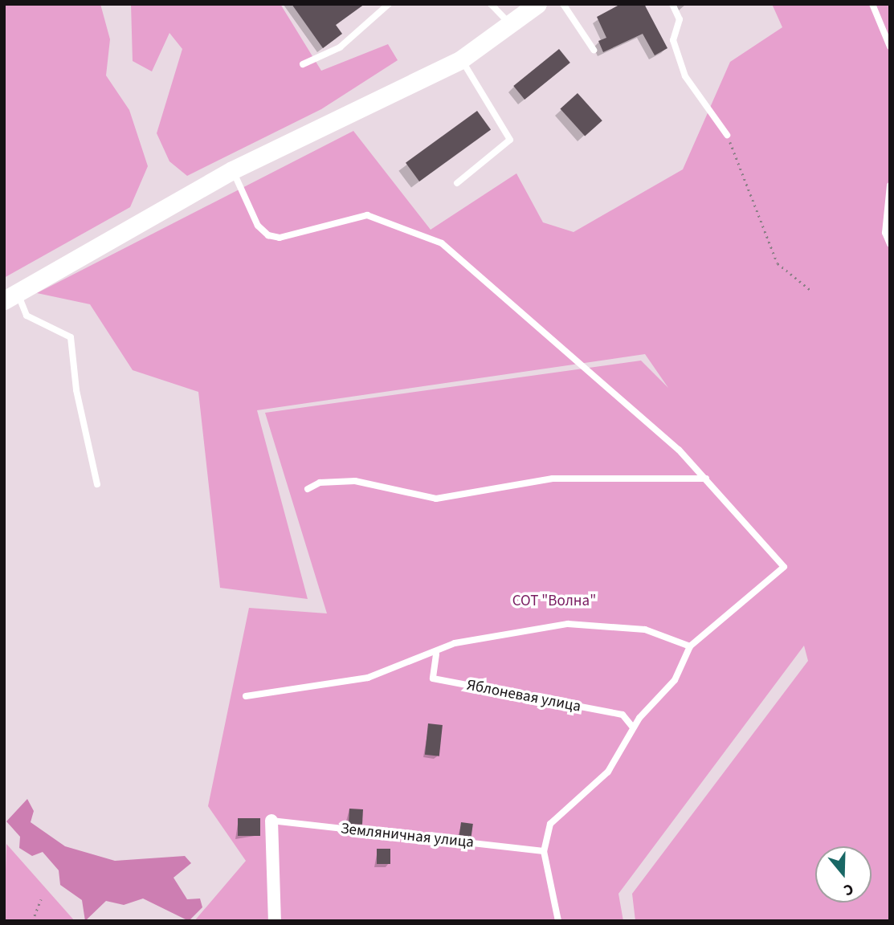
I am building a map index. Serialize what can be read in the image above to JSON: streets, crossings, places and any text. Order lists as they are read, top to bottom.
{
  "streets": {
    "lane": ["Яблоневая улица", "Земляничная улица"]
  },
  "parks": ["СОТ \"Волна\""],
  "north": "bottom"
}
